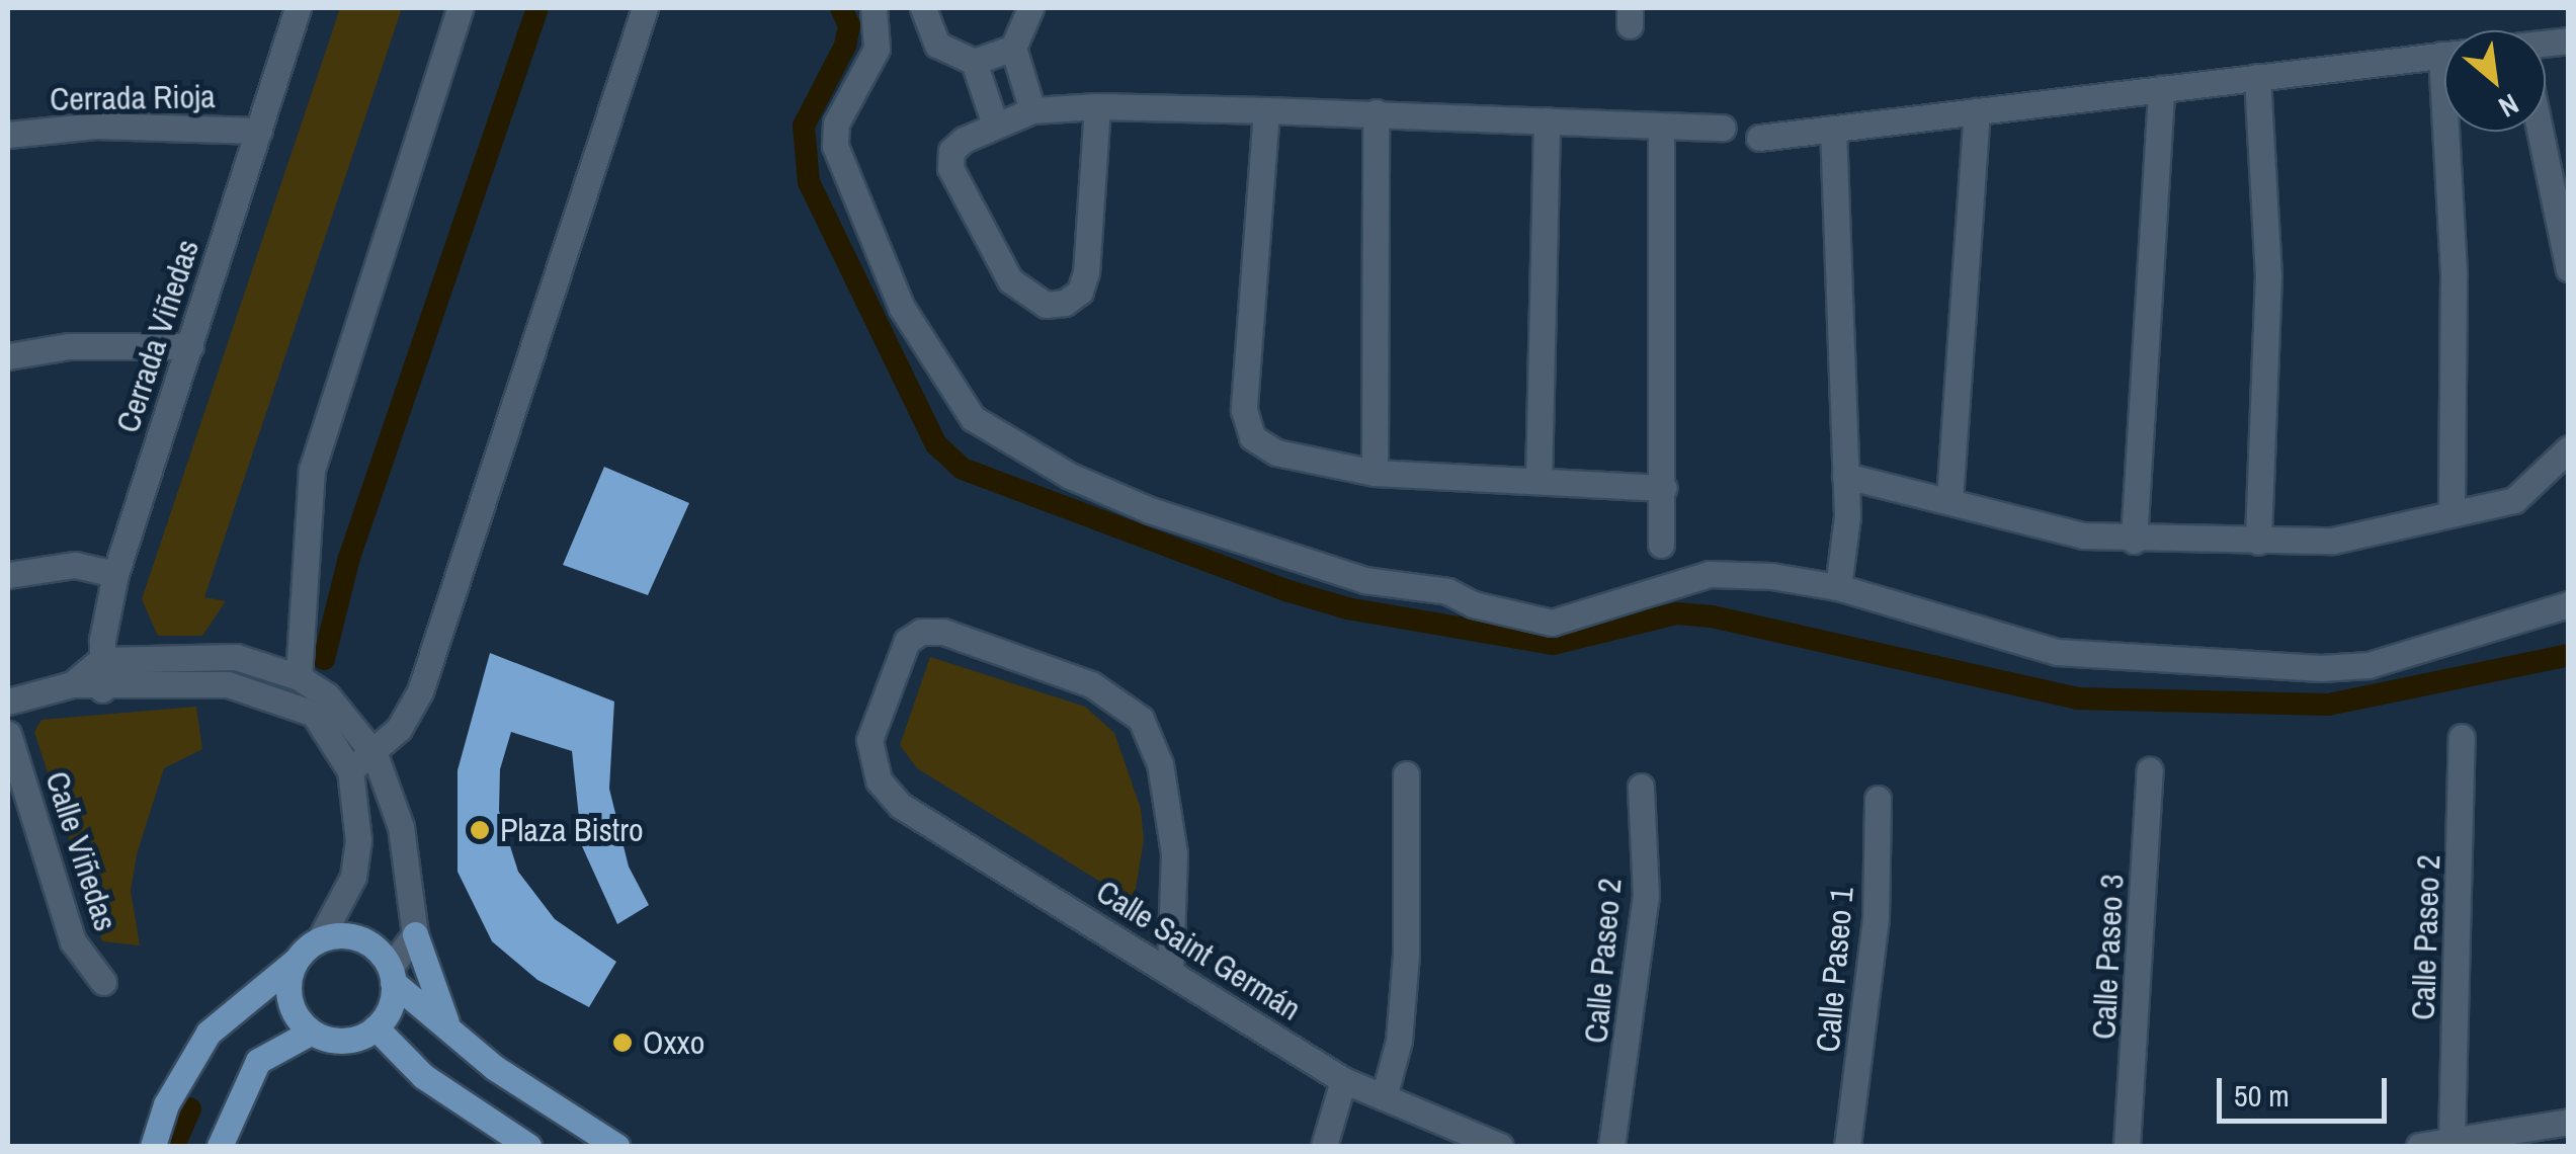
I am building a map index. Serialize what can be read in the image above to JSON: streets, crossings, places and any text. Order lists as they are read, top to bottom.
{
  "streets": {
    "street": [
      "Cerrada Rioja",
      "Cerrada Viñedas",
      "Calle Viñedas",
      "Calle Paseo 2",
      "Calle Saint Germán",
      "Calle Paseo 3",
      "Calle Paseo 1"
    ]
  },
  "crossings": [
    ["Cerrada Rioja", "Cerrada Viñedas"]
  ],
  "places": ["Plaza Bistro", "Oxxo"],
  "scale_bar": "50 m",
  "north": "bottom right"
}
